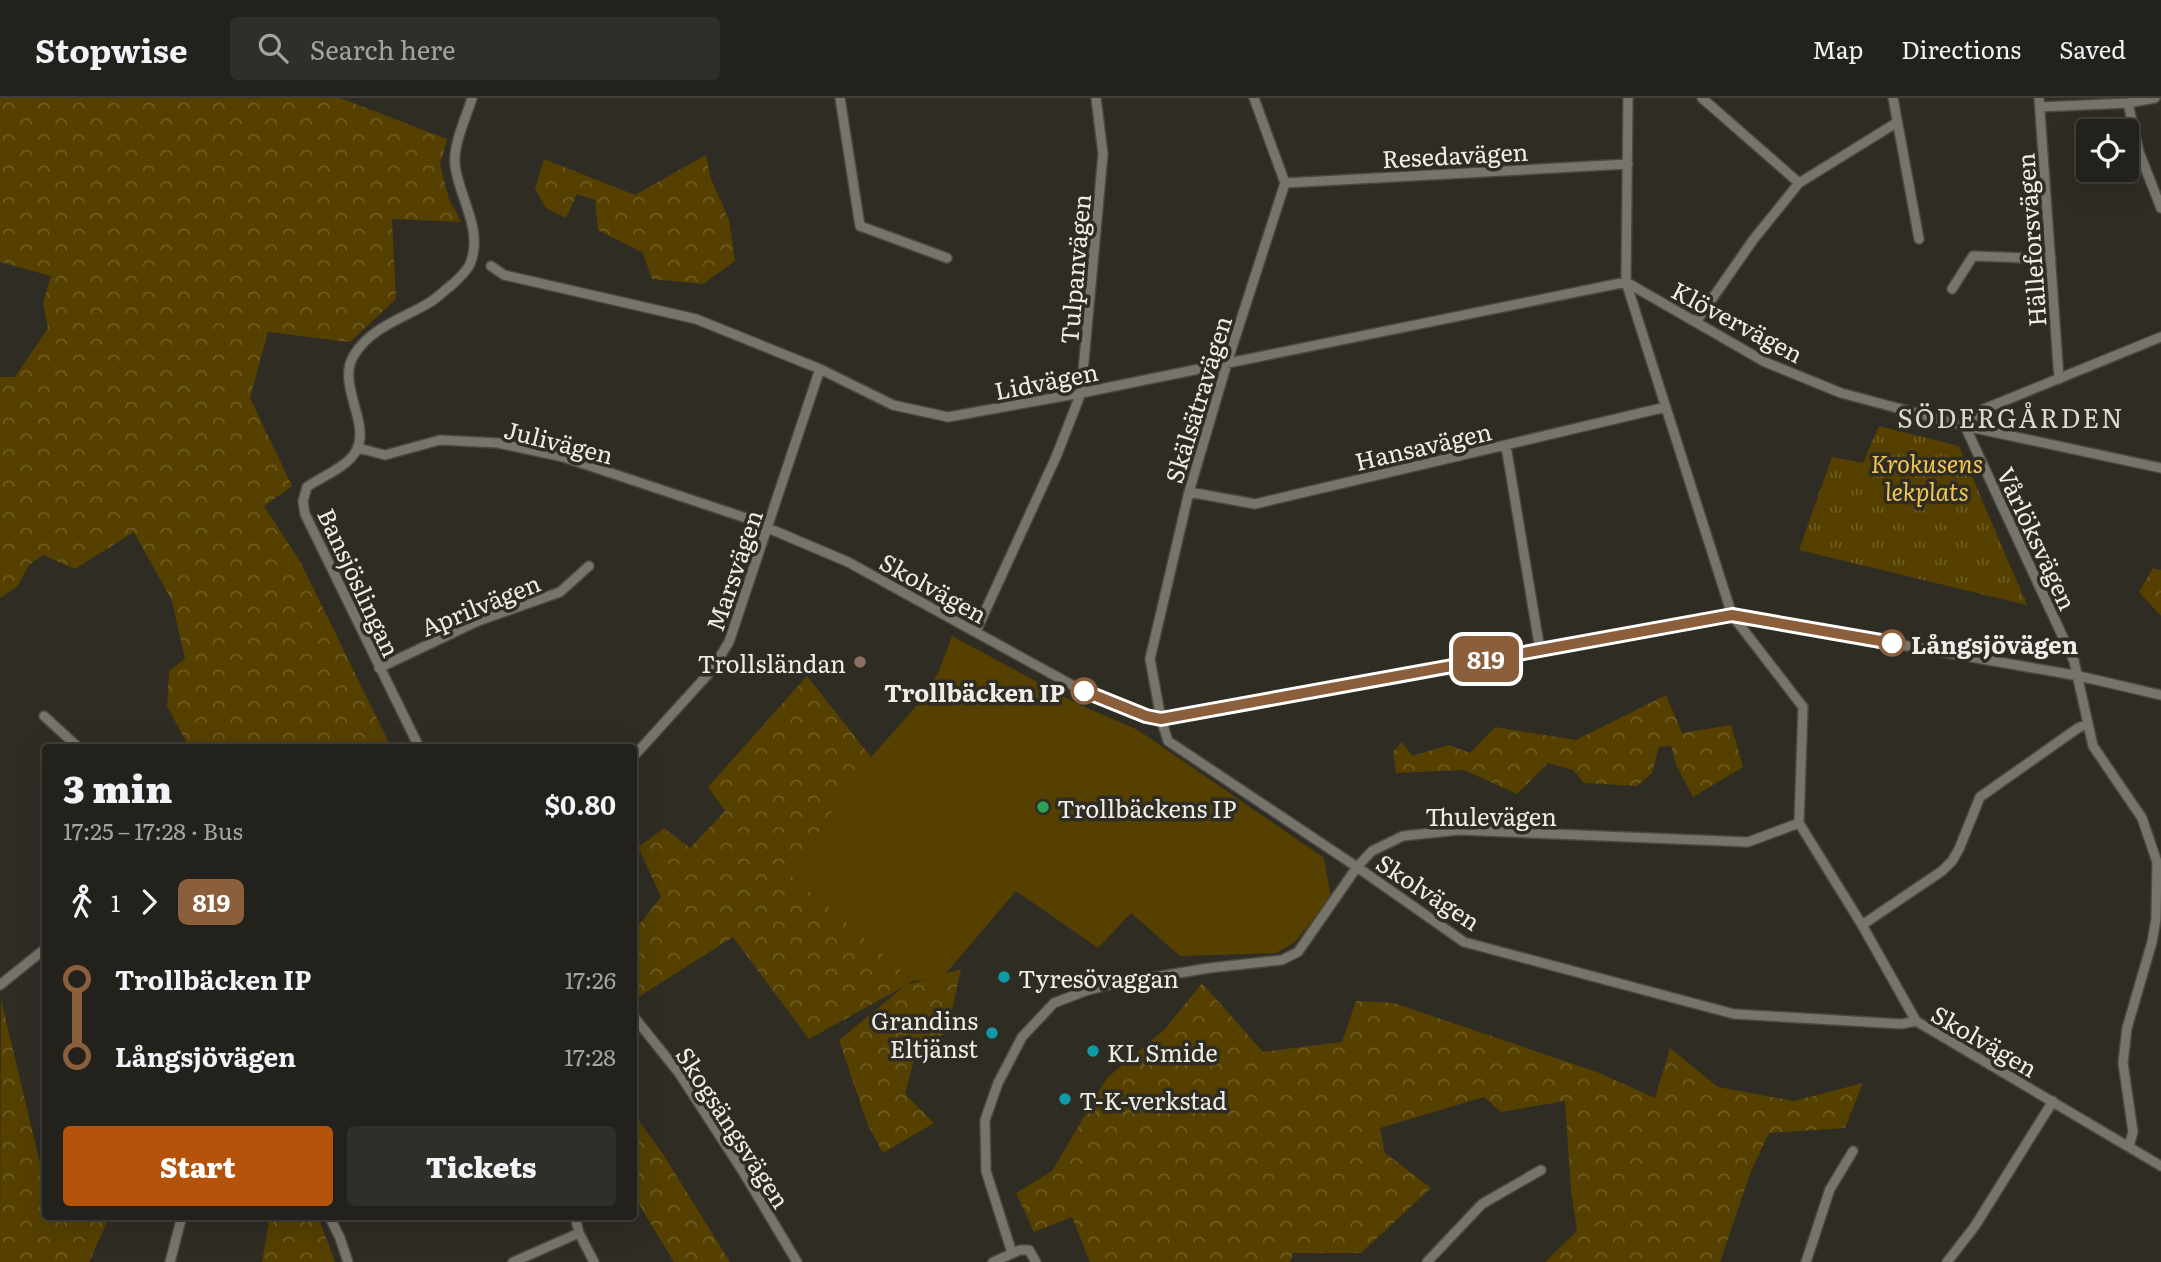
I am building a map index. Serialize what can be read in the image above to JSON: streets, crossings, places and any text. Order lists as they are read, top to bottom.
{
  "streets": {
    "street": [
      "Resedavägen",
      "Hälleforsvägen",
      "Tulpanvägen",
      "Klövervägen",
      "Lidvägen",
      "Skälsätravägen",
      "Julivägen",
      "Hansavägen",
      "Vårlöksvägen",
      "Marsvägen",
      "Bansjöslingan",
      "Skolvägen",
      "Aprilvägen",
      "Thulevägen",
      "Skogsängsvägen"
    ]
  },
  "crossings": [
    ["Resedavägen", "Skälsätravägen"],
    ["Tulpanvägen", "Lidvägen"],
    ["Tulpanvägen", "Skolvägen"],
    ["Klövervägen", "Lidvägen"],
    ["Klövervägen", "Vårlöksvägen"],
    ["Lidvägen", "Skälsätravägen"],
    ["Lidvägen", "Marsvägen"],
    ["Skälsätravägen", "Hansavägen"],
    ["Skälsätravägen", "Skolvägen"],
    ["Julivägen", "Bansjöslingan"],
    ["Vårlöksvägen", "Skolvägen"],
    ["Marsvägen", "Skolvägen"],
    ["Bansjöslingan", "Aprilvägen"],
    ["Skolvägen", "Thulevägen"]
  ],
  "districts": ["SÖDERGÅRDEN"],
  "parks": ["Krokusens lekplats"],
  "places": [
    "Långsjövägen",
    "Trollsländan",
    "Trollbäcken IP",
    "Trollbäckens IP",
    "Tyresövaggan",
    "Grandins Eltjänst",
    "KL Smide",
    "T-K-verkstad"
  ],
  "lines": ["bus line 819"],
  "page": {
    "header": "Stopwise",
    "search": "Search here",
    "nav": ["Map", "Directions", "Saved"],
    "on_map": "819",
    "heading": ["3 min", "17:25 – 17:28 · Bus", "$0.80"],
    "legs": ["1", "819"],
    "list": [
      {
        "name": "Trollbäcken IP",
        "value": "17:26"
      },
      {
        "name": "Långsjövägen",
        "value": "17:28"
      }
    ],
    "buttons": ["Start", "Tickets"]
  }
}
